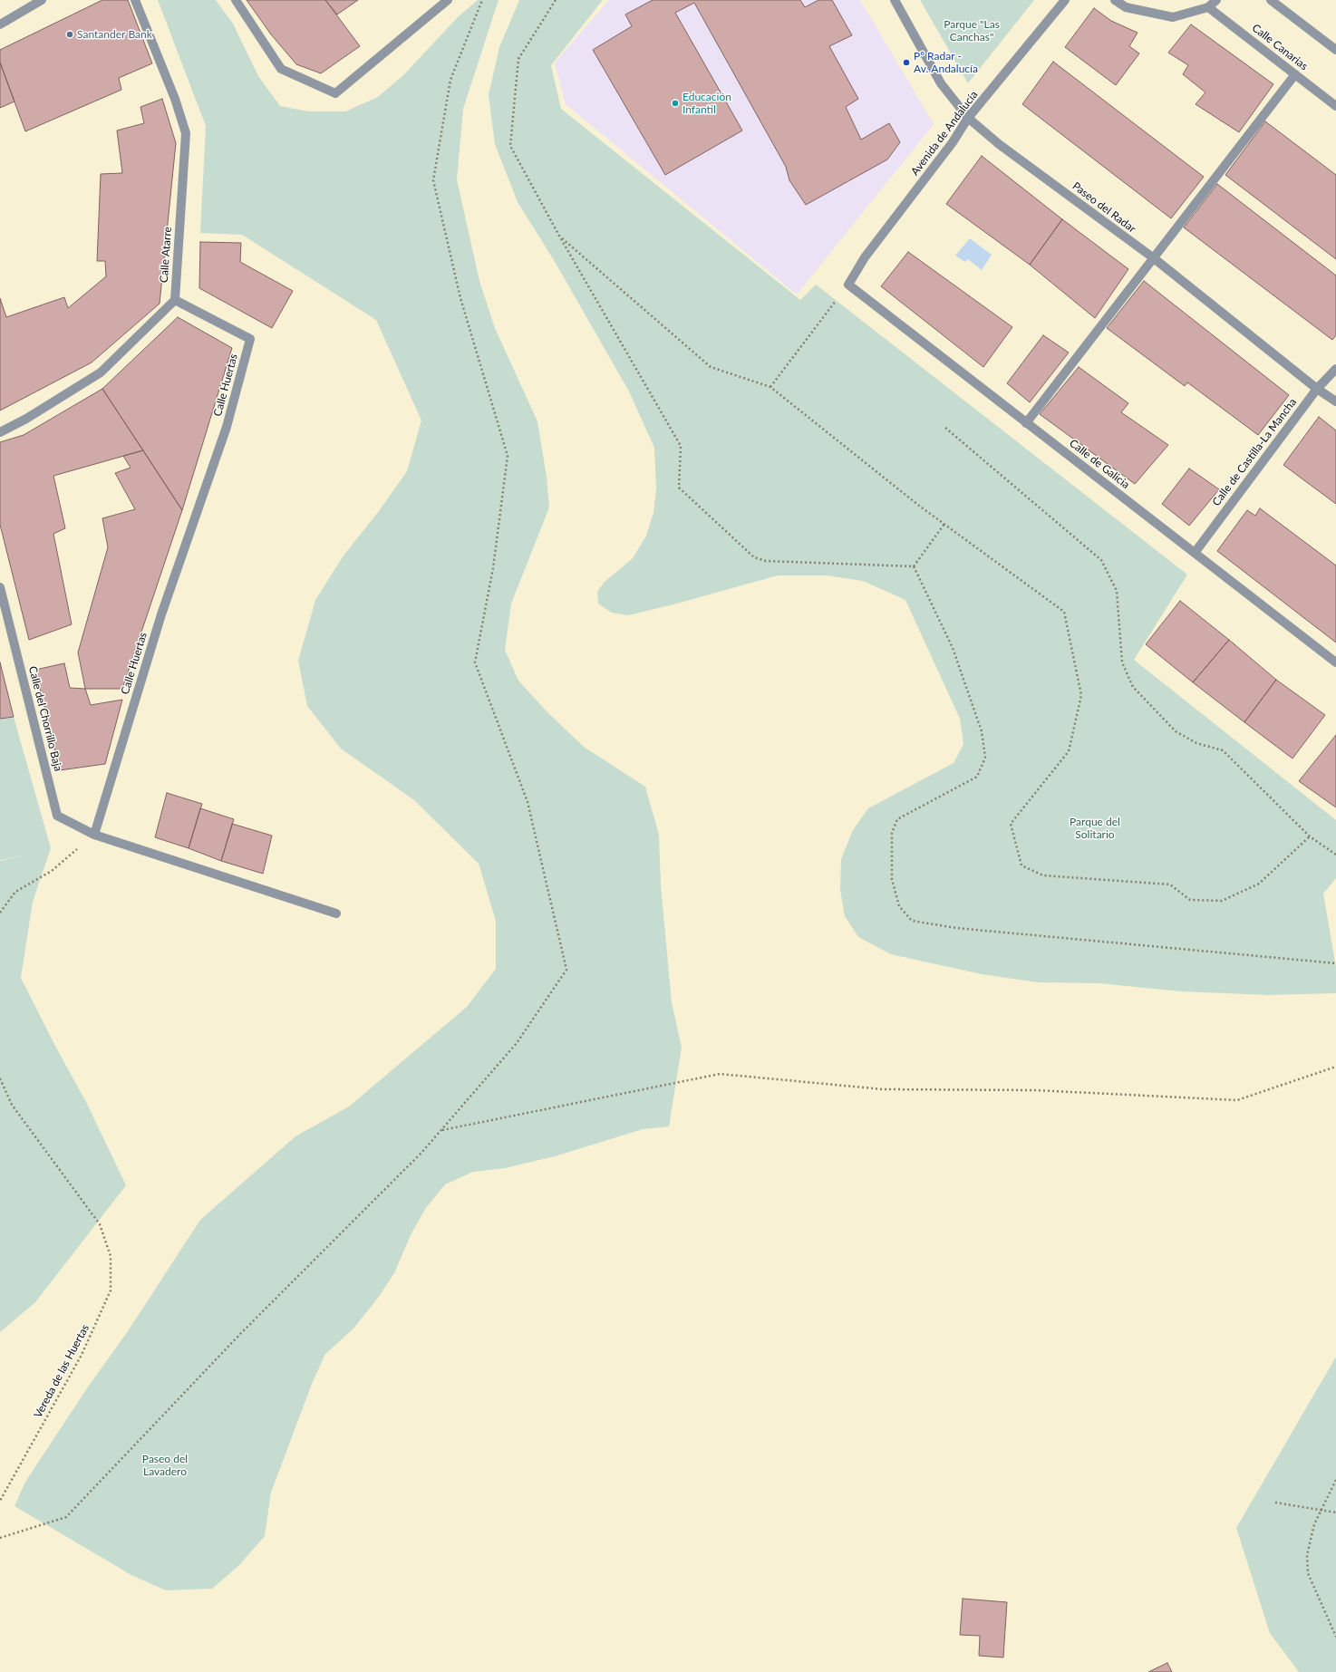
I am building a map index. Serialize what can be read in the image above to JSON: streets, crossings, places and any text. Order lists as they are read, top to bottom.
{
  "streets": {
    "street": [
      "Calle Canarias",
      "Avenida de Andalucía",
      "Paseo del Radar",
      "Calle Atarre",
      "Calle Huertas",
      "Calle de Castilla-La Mancha",
      "Calle de Galicia",
      "Calle del Chorrillo Baja"
    ],
    "path": ["Vereda de las Huertas"]
  },
  "crossings": [
    ["Avenida de Andalucía", "Paseo del Radar"],
    ["Avenida de Andalucía", "Calle de Galicia"],
    ["Paseo del Radar", "Calle de Castilla-La Mancha"],
    ["Calle Atarre", "Calle Huertas"],
    ["Calle Huertas", "Calle del Chorrillo Baja"],
    ["Calle de Castilla-La Mancha", "Calle de Galicia"]
  ],
  "parks": ["Parque \"Las Canchas\"", "Parque del Solitario", "Paseo del Lavadero"],
  "places": ["Santander Bank", "Pº Radar - Av. Andalucía", "Educación Infantil"]
}
